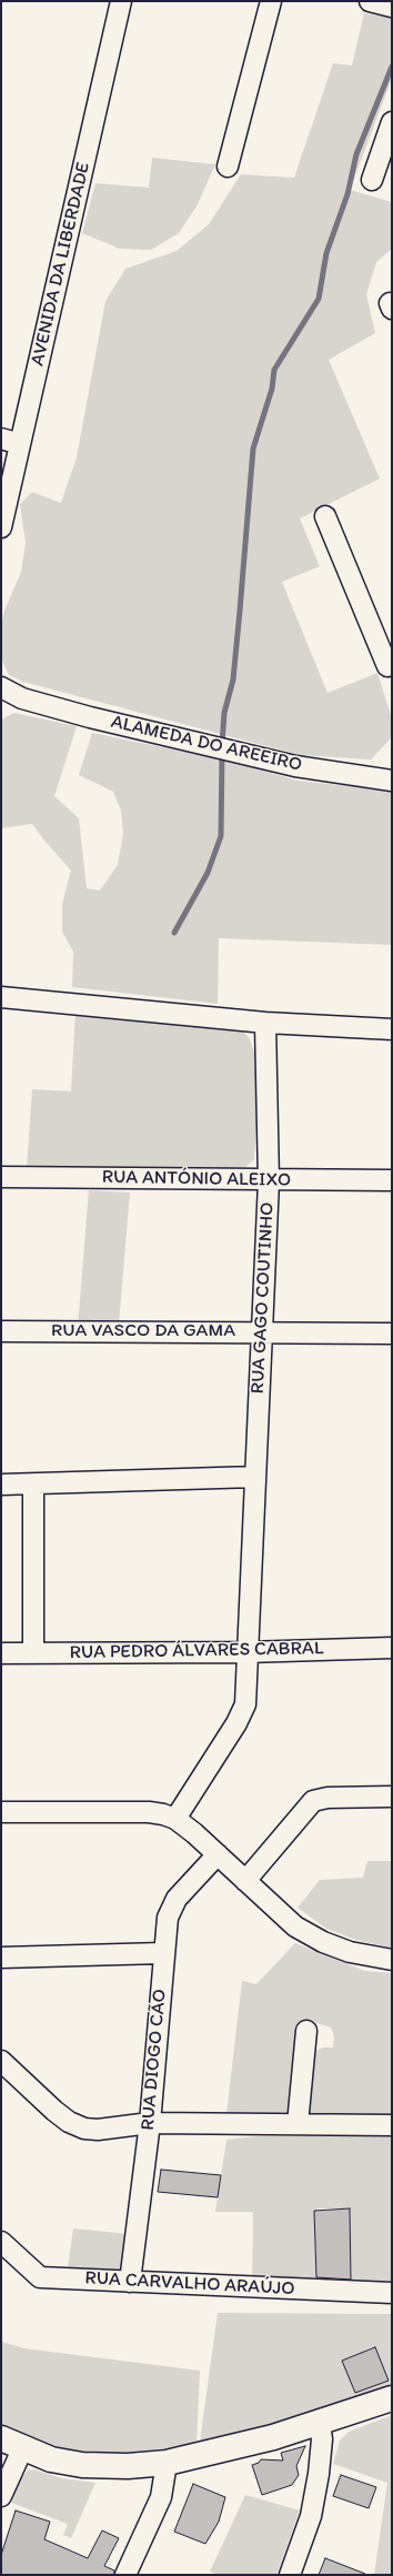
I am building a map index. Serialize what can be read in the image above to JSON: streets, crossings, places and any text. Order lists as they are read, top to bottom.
{
  "streets": {
    "street": [
      "AVENIDA DA LIBERDADE",
      "ALAMEDA DO AREEIRO",
      "RUA ANTÓNIO ALEIXO",
      "RUA GAGO COUTINHO",
      "RUA VASCO DA GAMA",
      "RUA PEDRO ÁLVARES CABRAL",
      "RUA DIOGO CÃO",
      "RUA CARVALHO ARAÚJO"
    ]
  },
  "crossings": [
    ["RUA ANTÓNIO ALEIXO", "RUA GAGO COUTINHO"],
    ["RUA GAGO COUTINHO", "RUA VASCO DA GAMA"],
    ["RUA GAGO COUTINHO", "RUA PEDRO ÁLVARES CABRAL"],
    ["RUA DIOGO CÃO", "RUA CARVALHO ARAÚJO"]
  ]
}
